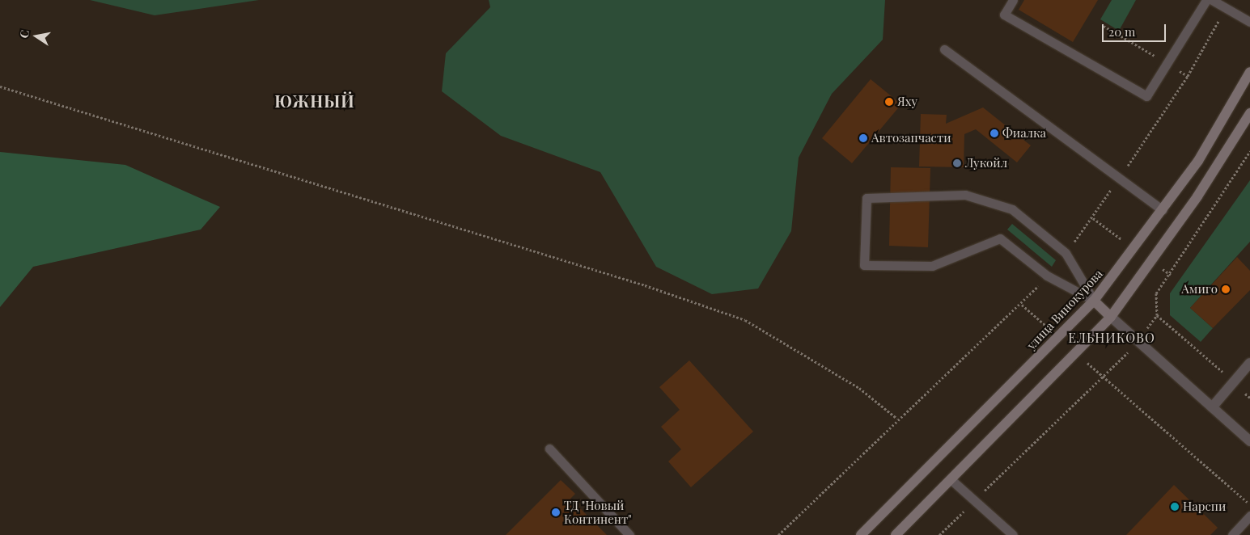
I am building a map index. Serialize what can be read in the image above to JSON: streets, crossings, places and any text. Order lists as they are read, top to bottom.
{
  "streets": {
    "main road": ["улица Винокурова"]
  },
  "districts": ["ЮЖНЫЙ", "ЕЛЬНИКОВО"],
  "places": [
    "Яху",
    "Фиалка",
    "Автозапчасти",
    "Лукойл",
    "Амиго",
    "Нарспи",
    "ТД \"Новый Континент\""
  ],
  "scale_bar": "20 m",
  "north": "left"
}
